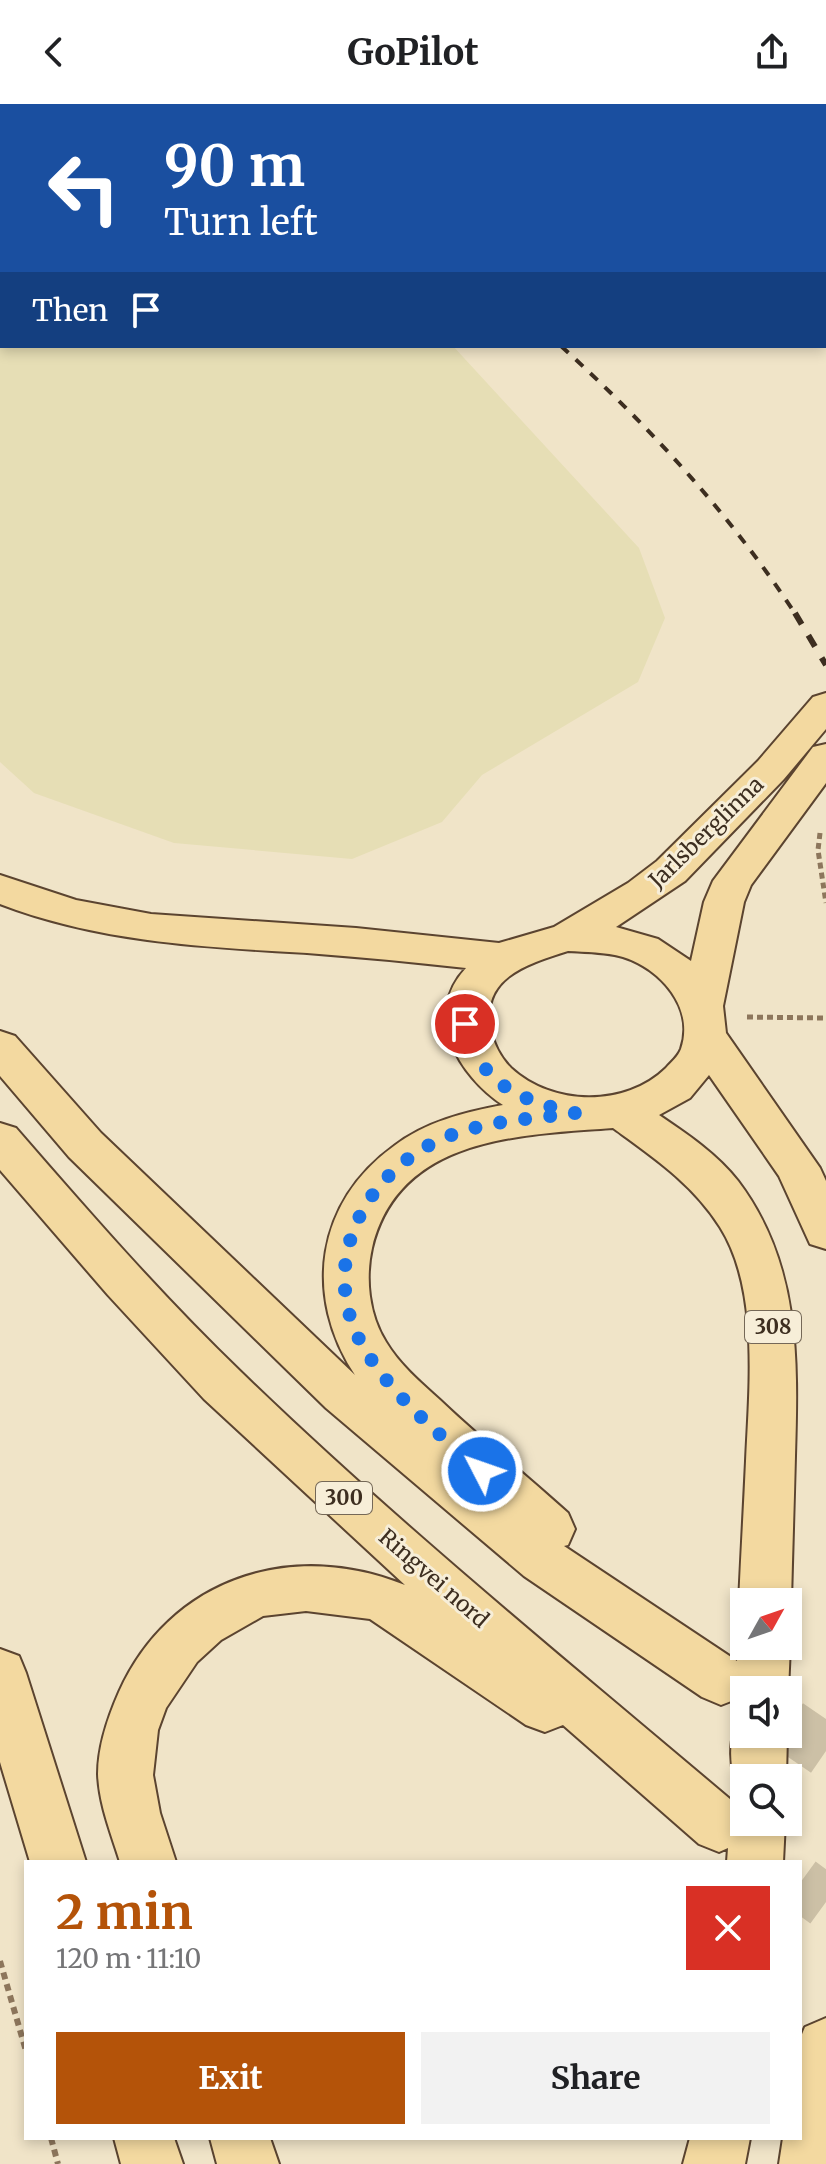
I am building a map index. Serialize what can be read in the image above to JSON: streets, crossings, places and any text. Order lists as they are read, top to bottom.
{
  "streets": {
    "main road": [
      "Jarlsberglinna",
      "308",
      "300",
      "Ringvei nord"
    ]
  },
  "crossings": [
    ["Jarlsberglinna", "308"]
  ],
  "north": "top right",
  "page": {
    "header": "GoPilot",
    "turn": ["90 m", "Turn left"],
    "then": "Then",
    "heading": ["2 min", "120 m · 11:10"],
    "buttons": ["Exit", "Share"]
  }
}
